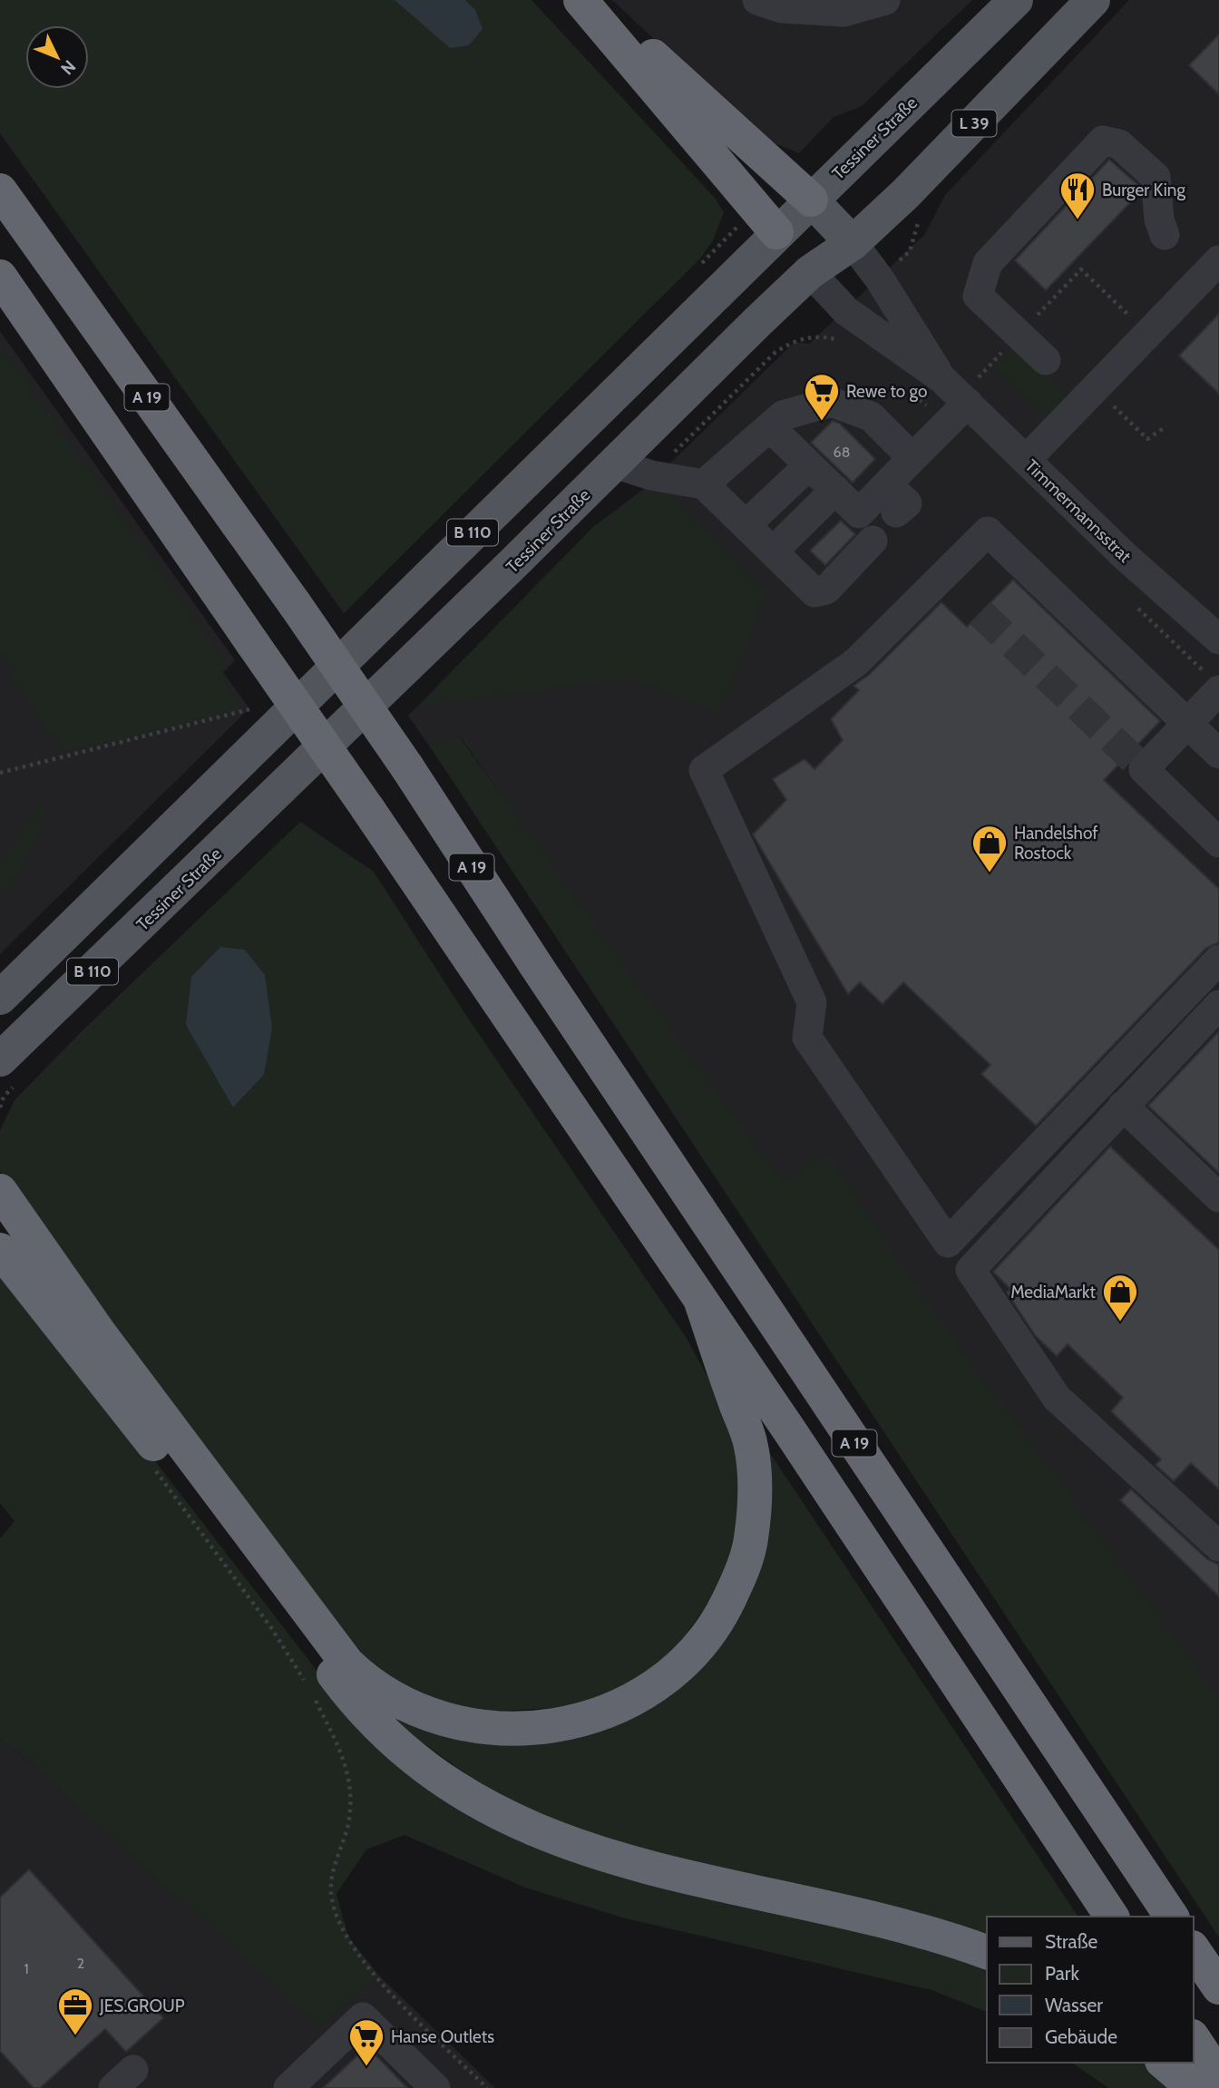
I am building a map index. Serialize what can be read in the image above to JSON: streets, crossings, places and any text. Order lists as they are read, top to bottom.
{
  "streets": {
    "highway": ["A 19"],
    "main road": [
      "L 39",
      "Tessiner Straße",
      "Timmermannsstrat",
      "B 110"
    ]
  },
  "crossings": [
    ["Tessiner Straße", "Timmermannsstrat"]
  ],
  "places": {
    "restaurant": ["Burger King"],
    "supermarket": ["Rewe to go", "Hanse Outlets"],
    "shop": ["Handelshof Rostock", "MediaMarkt"],
    "office": ["JES.GROUP"]
  },
  "house_numbers": ["68", "2", "1"],
  "legend": [
    "Straße",
    "Park",
    "Wasser",
    "Gebäude"
  ],
  "north": "bottom right"
}
